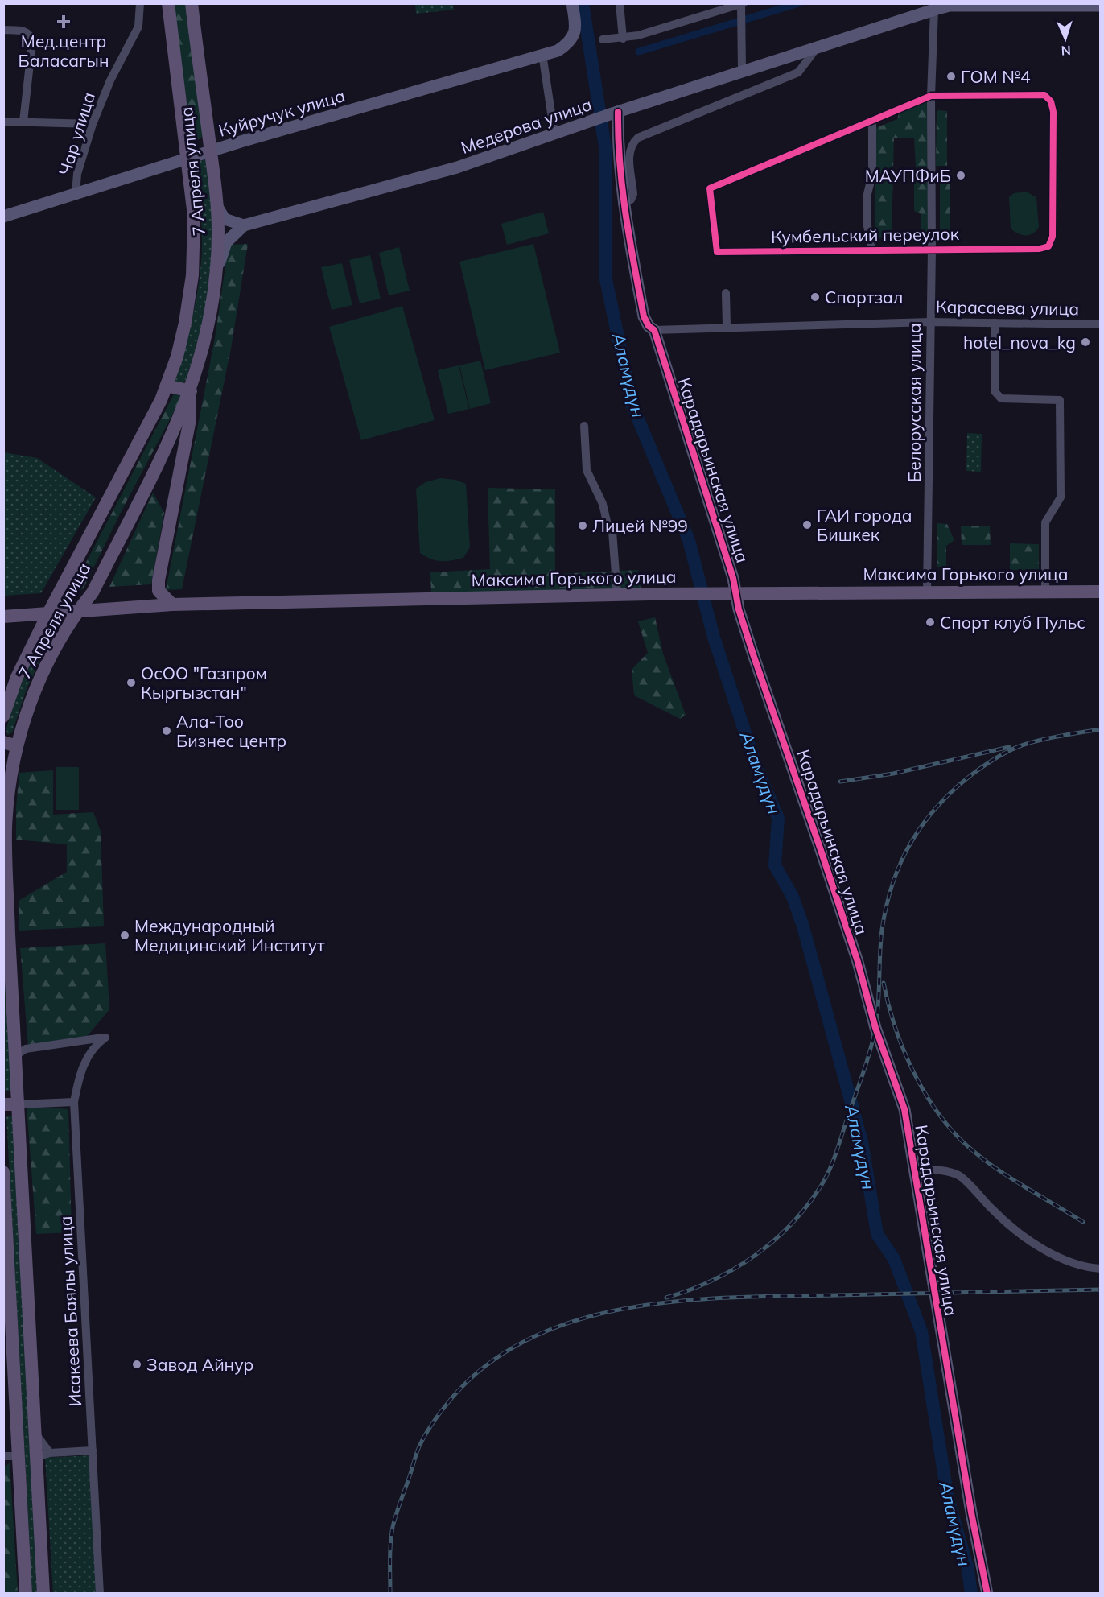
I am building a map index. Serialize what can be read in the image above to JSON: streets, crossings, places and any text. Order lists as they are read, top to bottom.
{
  "streets": {
    "main road": ["7 Апреля улица", "Максима Горького улица"],
    "street": [
      "Куйручук улица",
      "Медерова улица",
      "Чар улица",
      "Кумбельский переулок",
      "Карасаева улица",
      "Белорусская улица",
      "Карадарьинская улица",
      "Исакеева Баялы улица"
    ]
  },
  "crossings": [
    ["Куйручук улица", "Чар улица"],
    ["Куйручук улица", "7 Апреля улица"],
    ["Медерова улица", "7 Апреля улица"],
    ["Медерова улица", "Белорусская улица"],
    ["Медерова улица", "Карадарьинская улица"],
    ["7 Апреля улица", "Максима Горького улица"],
    ["7 Апреля улица", "Исакеева Баялы улица"],
    ["Кумбельский переулок", "Белорусская улица"],
    ["Карасаева улица", "Белорусская улица"],
    ["Карасаева улица", "Карадарьинская улица"],
    ["Белорусская улица", "Максима Горького улица"],
    ["Карадарьинская улица", "Максима Горького улица"]
  ],
  "water": ["Аламүдүн"],
  "places": {
    "health": ["Мед.центр Баласагын"],
    "other": [
      "ГОМ №4",
      "МАУПФиБ",
      "Спортзал",
      "hotel_nova_kg",
      "ГАИ города Бишкек",
      "Лицей №99",
      "Спорт клуб Пульс",
      "ОсОО \"Газпром Кыргызстан\"",
      "Ала-Тоо Бизнес центр",
      "Международный Медицинский Институт",
      "Завод Айнур"
    ]
  },
  "north": "bottom"
}
